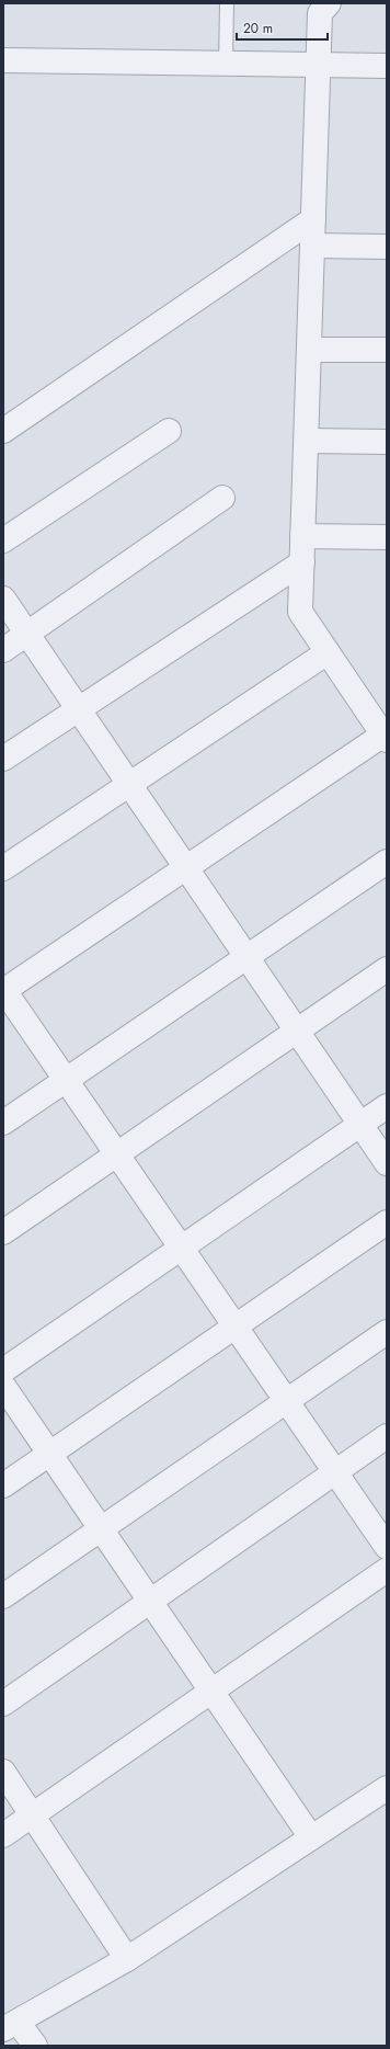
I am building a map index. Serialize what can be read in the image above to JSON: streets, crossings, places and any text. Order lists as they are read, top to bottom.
{
  "scale_bar": "20 m"
}
